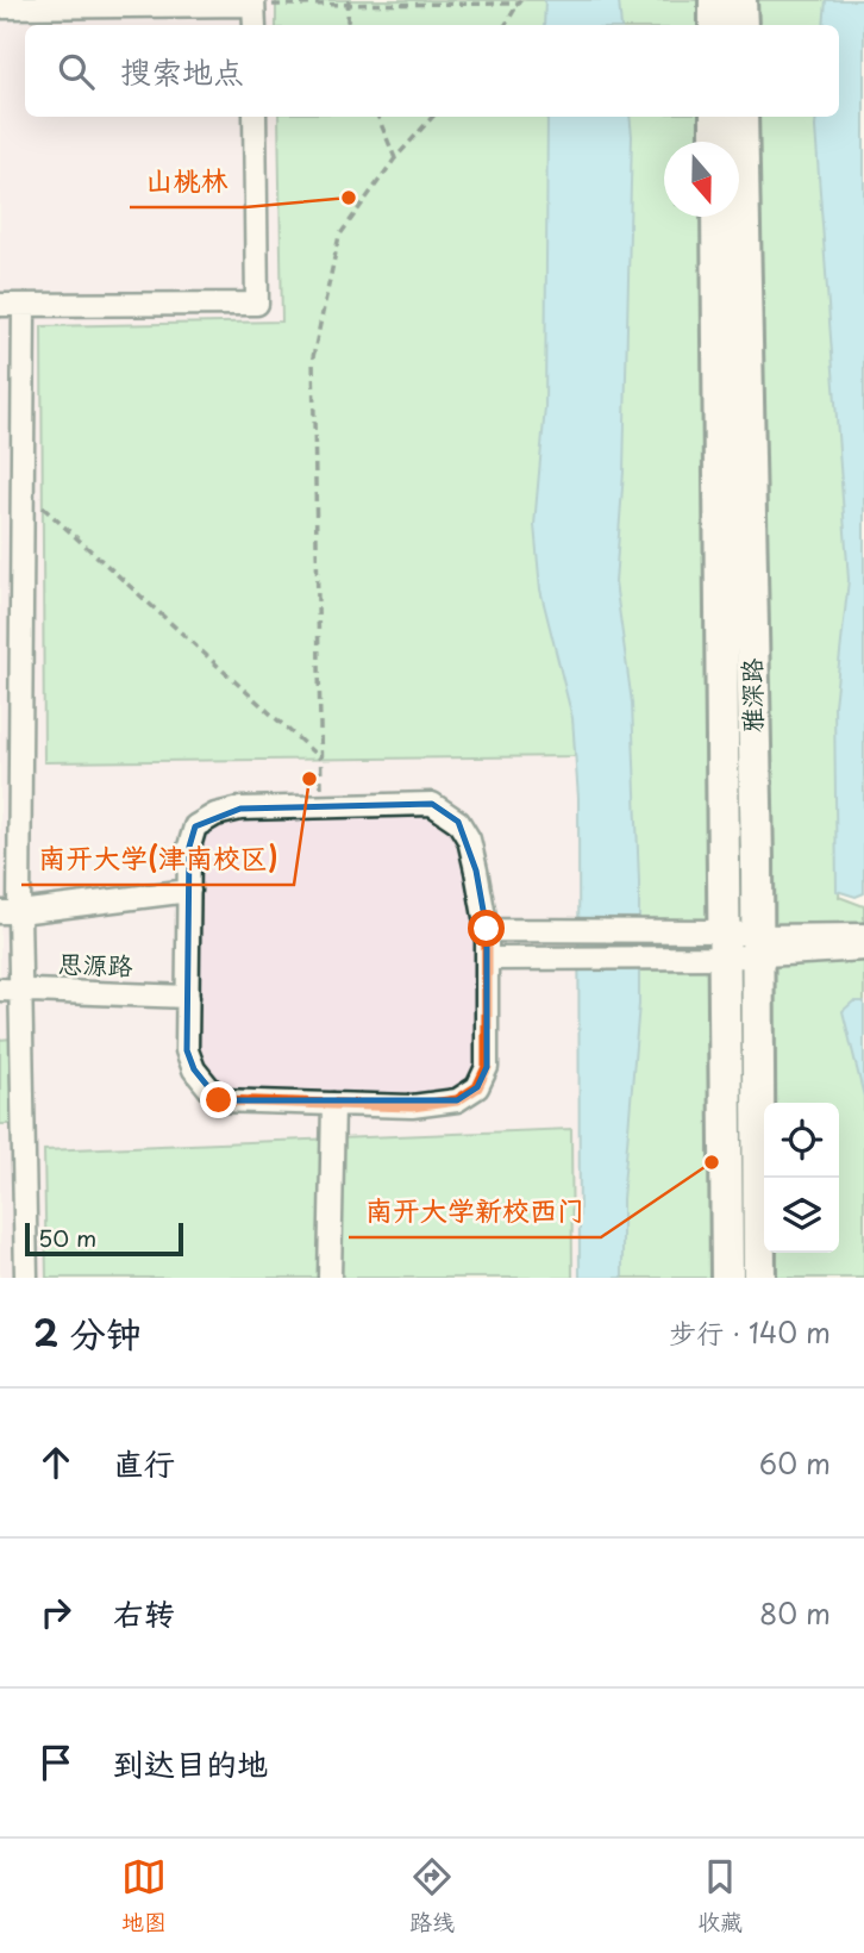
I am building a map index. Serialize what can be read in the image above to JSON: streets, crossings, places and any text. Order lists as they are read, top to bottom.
{
  "streets": {
    "main road": ["雅深路"],
    "street": ["思源路"]
  },
  "places": ["山桃林", "南开大学(津南校区)", "南开大学新校西门"],
  "scale_bar": "50 m",
  "north": "bottom",
  "page": {
    "search": "搜索地点",
    "scale": "50 m",
    "heading": ["2 分钟", "步行 · 140 m"],
    "list": [
      ["直行", "60 m"],
      ["右转", "80 m"],
      "到达目的地"
    ],
    "nav": ["地图", "路线", "收藏"]
  }
}
